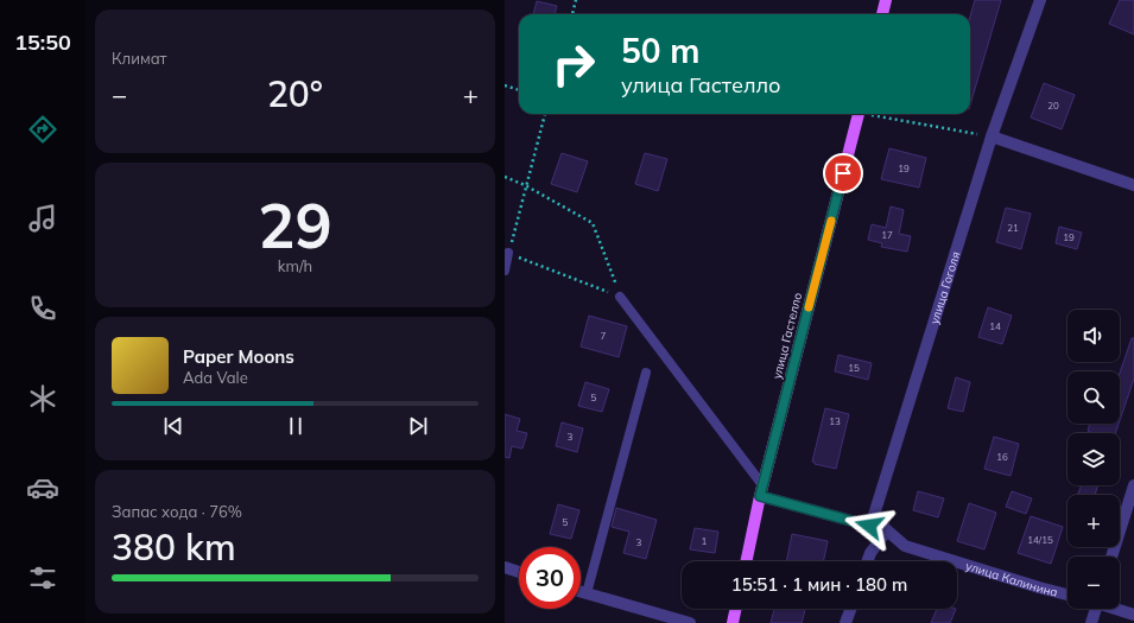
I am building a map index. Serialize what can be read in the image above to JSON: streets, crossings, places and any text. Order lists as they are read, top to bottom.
{
  "streets": {
    "main road": ["улица Гастелло"],
    "street": ["улица Гоголя", "улица Калинина"]
  },
  "crossings": [
    ["улица Гоголя", "улица Калинина"],
    ["улица Гастелло", "улица Калинина"]
  ],
  "house_numbers": [
    "20",
    "19",
    "21",
    "17",
    "19",
    "14",
    "7",
    "15",
    "5",
    "13",
    "3",
    "16",
    "5",
    "14/15",
    "1",
    "3"
  ],
  "page": {
    "tabs": "15:50",
    "tile": [
      "Климат",
      ["29", "km/h"],
      ["Запас хода · 76%", "380 km"]
    ],
    "turn": ["50 m", "улица Гастелло"],
    "heat": ["−", "20°", "+"],
    "map_buttons": ["+", "−"],
    "song": ["Paper Moons", "Ada Vale"],
    "limit": "30",
    "trip": "15:51 · 1 мин · 180 m"
  }
}
